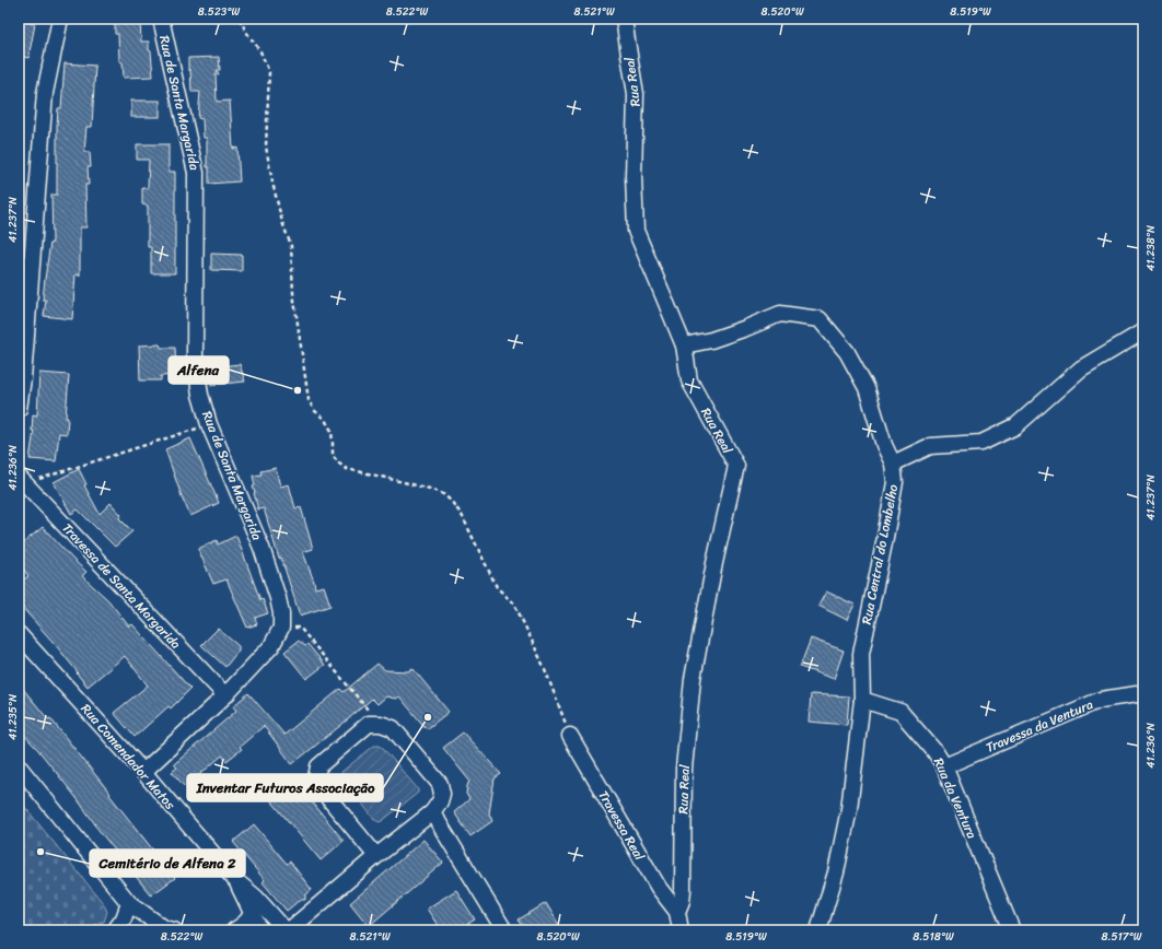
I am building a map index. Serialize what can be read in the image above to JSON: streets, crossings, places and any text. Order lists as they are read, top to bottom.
{
  "streets": {
    "street": [
      "Rua Real",
      "Rua de Santa Margarida",
      "Rua Central do Lombelho",
      "Travessa de Santa Margarida",
      "Travessa da Ventura",
      "Rua Comendador Matos",
      "Rua da Ventura",
      "Travessa Real"
    ]
  },
  "crossings": [
    ["Rua Real", "Travessa Real"],
    ["Rua de Santa Margarida", "Travessa de Santa Margarida"],
    ["Rua de Santa Margarida", "Rua Comendador Matos"],
    ["Rua Central do Lombelho", "Rua da Ventura"],
    ["Travessa da Ventura", "Rua da Ventura"]
  ],
  "places": ["Alfena", "Inventar Futuros Associação", "Cemitério de Alfena 2"],
  "coordinates": [
    "8.523°W",
    "8.522°W",
    "8.521°W",
    "8.520°W",
    "8.519°W",
    "41.237°N",
    "41.238°N",
    "41.236°N",
    "41.235°N",
    "8.518°W",
    "8.517°W"
  ]
}
